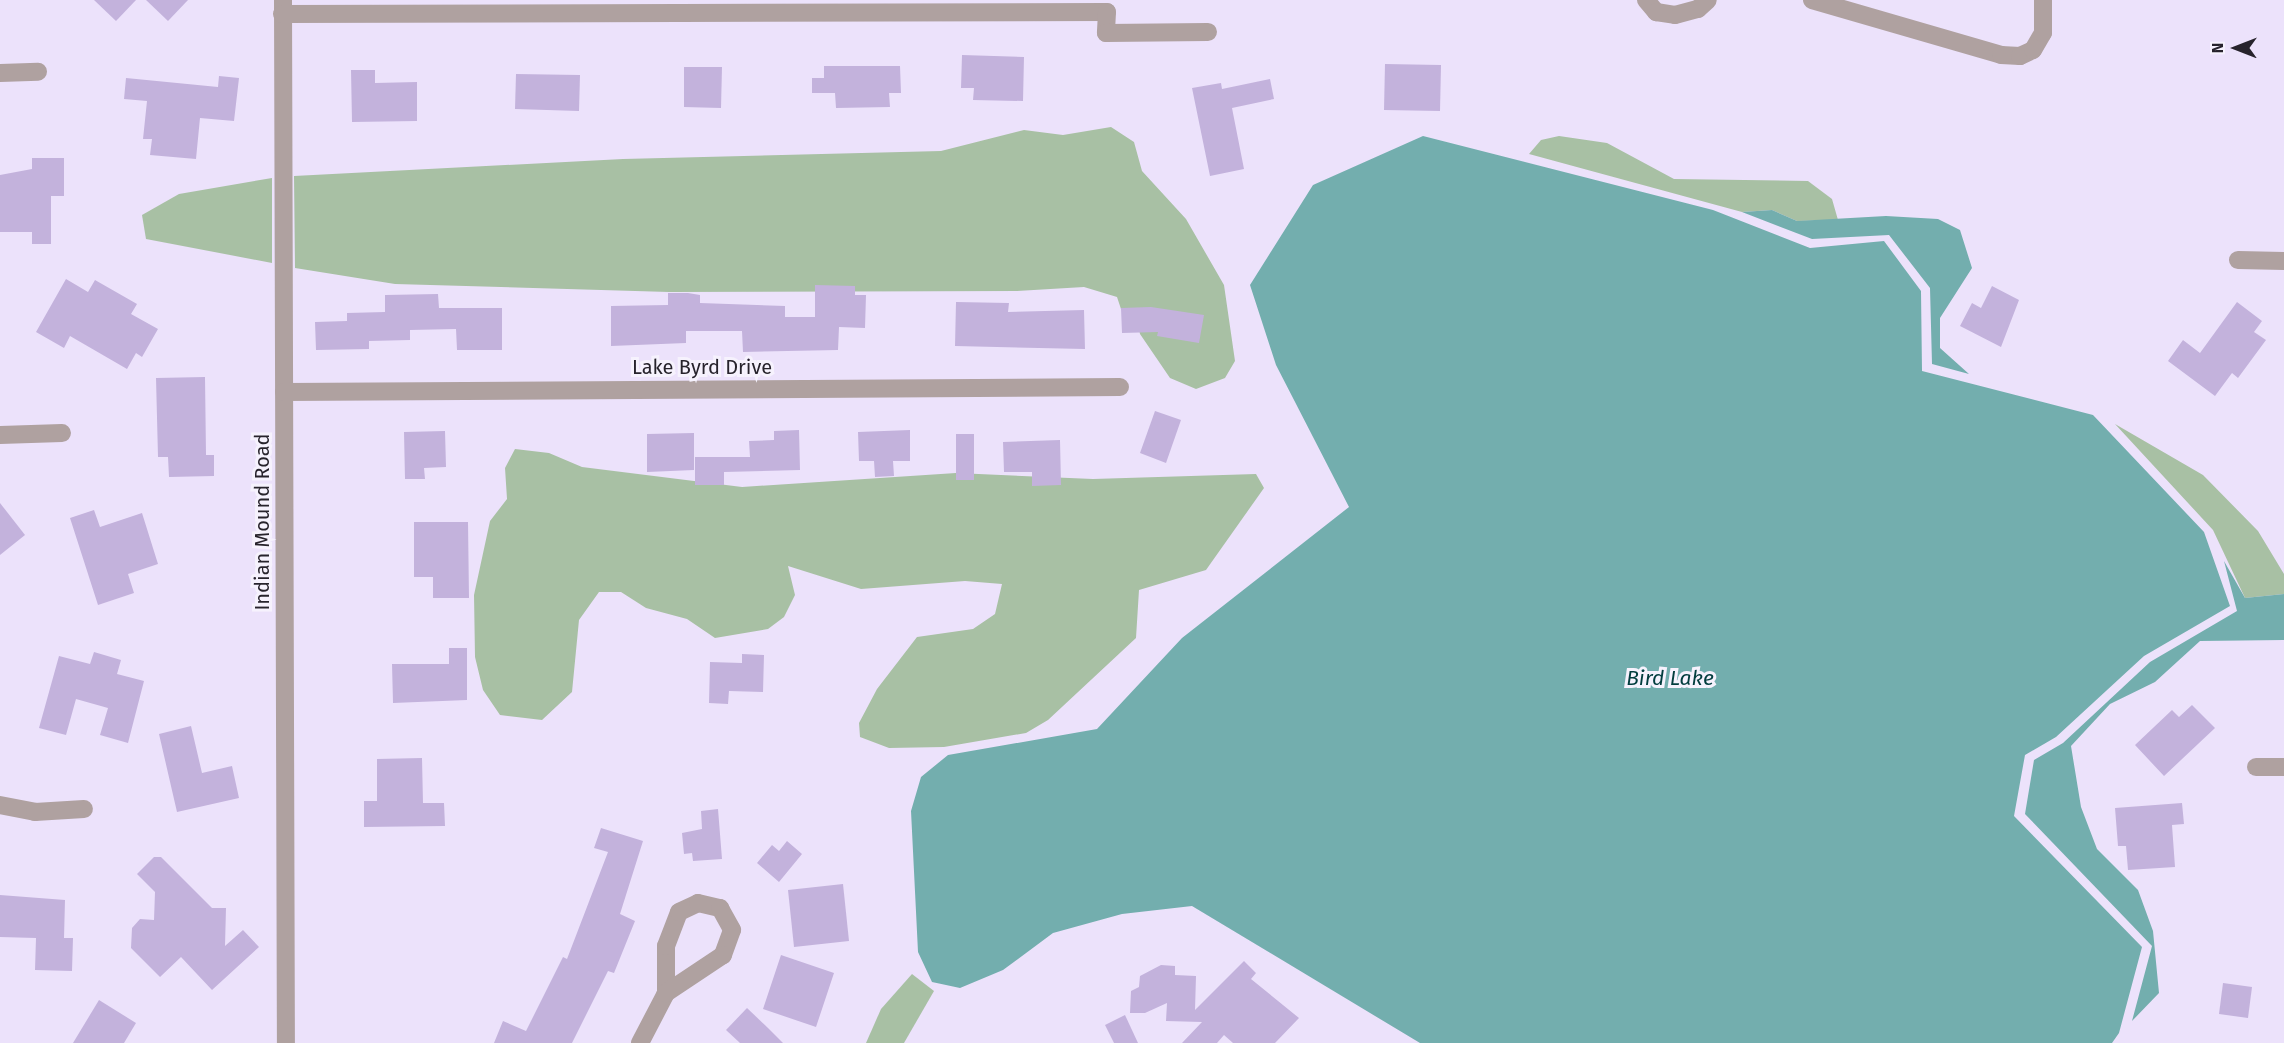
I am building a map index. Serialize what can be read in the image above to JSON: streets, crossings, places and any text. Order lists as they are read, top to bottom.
{
  "streets": {
    "street": ["Lake Byrd Drive", "Indian Mound Road"]
  },
  "crossings": [
    ["Lake Byrd Drive", "Indian Mound Road"]
  ],
  "water": ["Bird Lake"],
  "north": "left"
}
